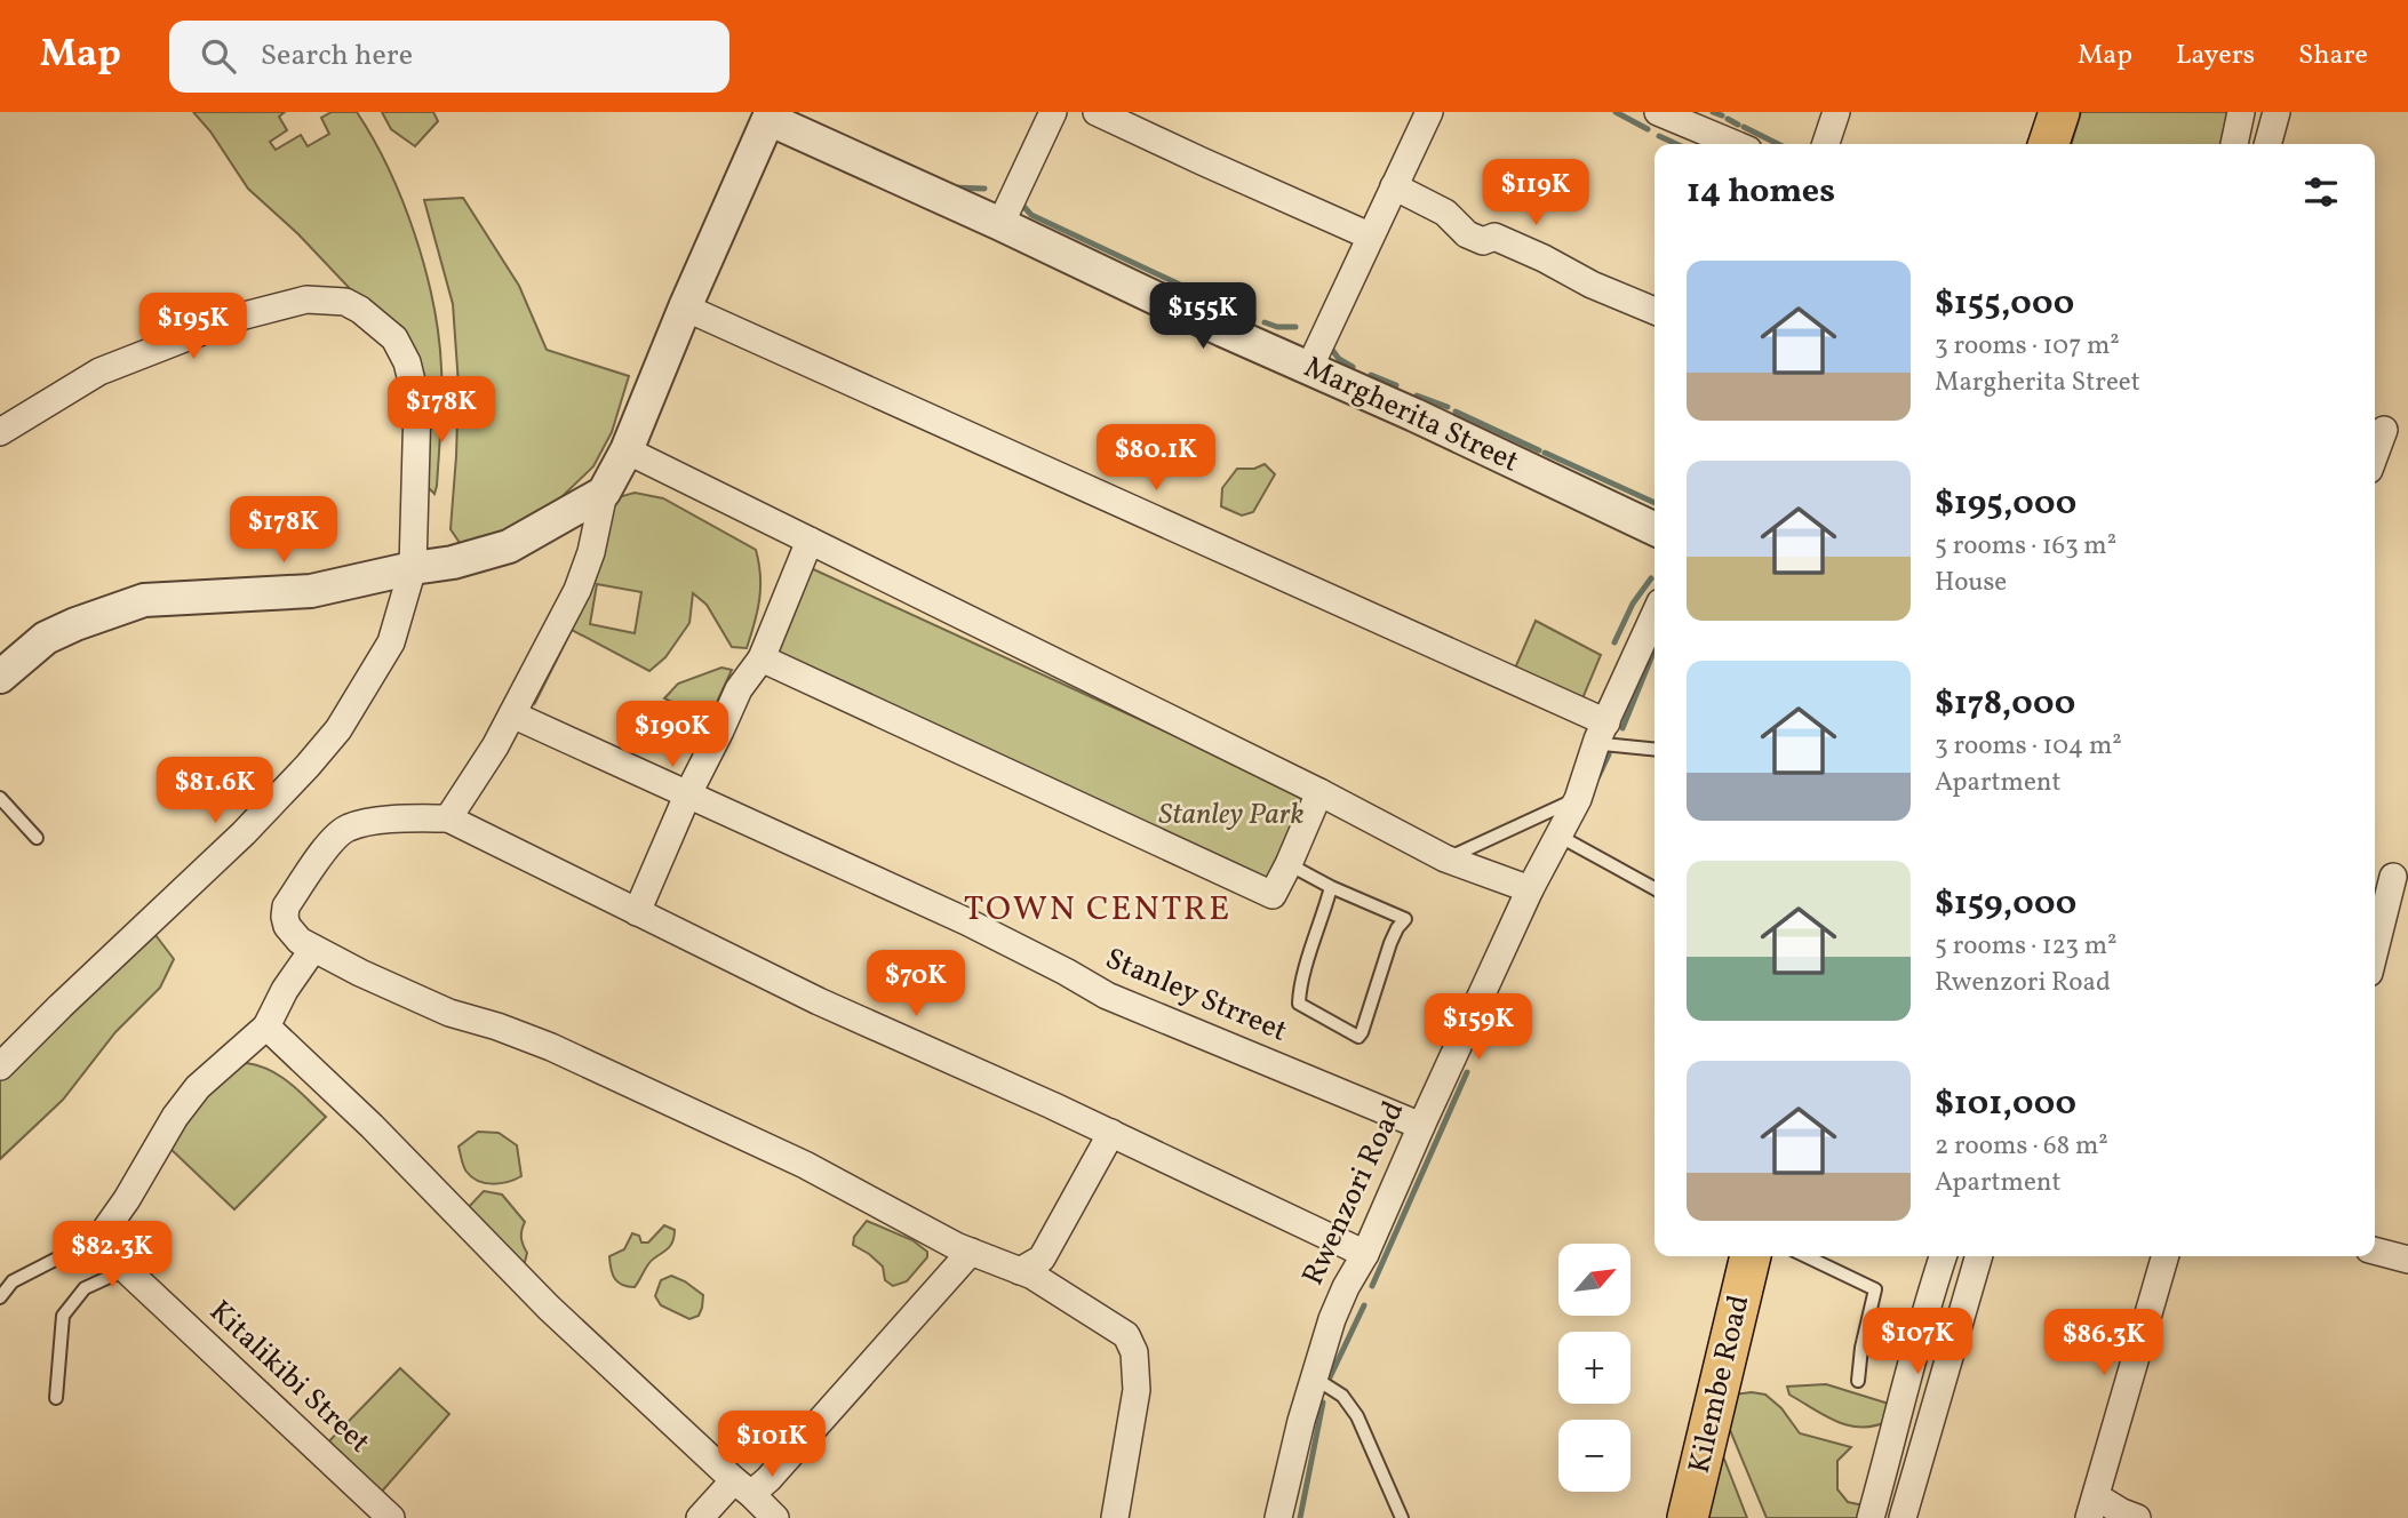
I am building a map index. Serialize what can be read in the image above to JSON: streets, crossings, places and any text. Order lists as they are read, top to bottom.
{
  "streets": {
    "main road": ["Kilembe Road"],
    "street": [
      "Margherita Street",
      "Stanley Strreet",
      "Rwenzori Road",
      "Kitalikibi Street"
    ]
  },
  "crossings": [
    ["Stanley Strreet", "Rwenzori Road"]
  ],
  "districts": ["TOWN CENTRE"],
  "parks": ["Stanley Park"],
  "north": "top right",
  "page": {
    "header": "Map",
    "search": "Search here",
    "nav": ["Map", "Layers", "Share"],
    "heading": "14 homes",
    "price": [
      "$119K",
      "$155K",
      "$195K",
      "$178K",
      "$80.1K",
      "$178K",
      "$190K",
      "$81.6K",
      "$70K",
      "$159K",
      "$82.3K",
      "$107K",
      "$86.3K",
      "$101K"
    ],
    "list": [
      {
        "name": "$155,000",
        "note": "3 rooms · 107 m² · Margherita Street"
      },
      {
        "name": "$195,000",
        "note": "5 rooms · 163 m² · House"
      },
      {
        "name": "$178,000",
        "note": "3 rooms · 104 m² · Apartment"
      },
      {
        "name": "$159,000",
        "note": "5 rooms · 123 m² · Rwenzori Road"
      },
      {
        "name": "$101,000",
        "note": "2 rooms · 68 m² · Apartment"
      }
    ],
    "map_buttons": ["+", "−"]
  }
}
